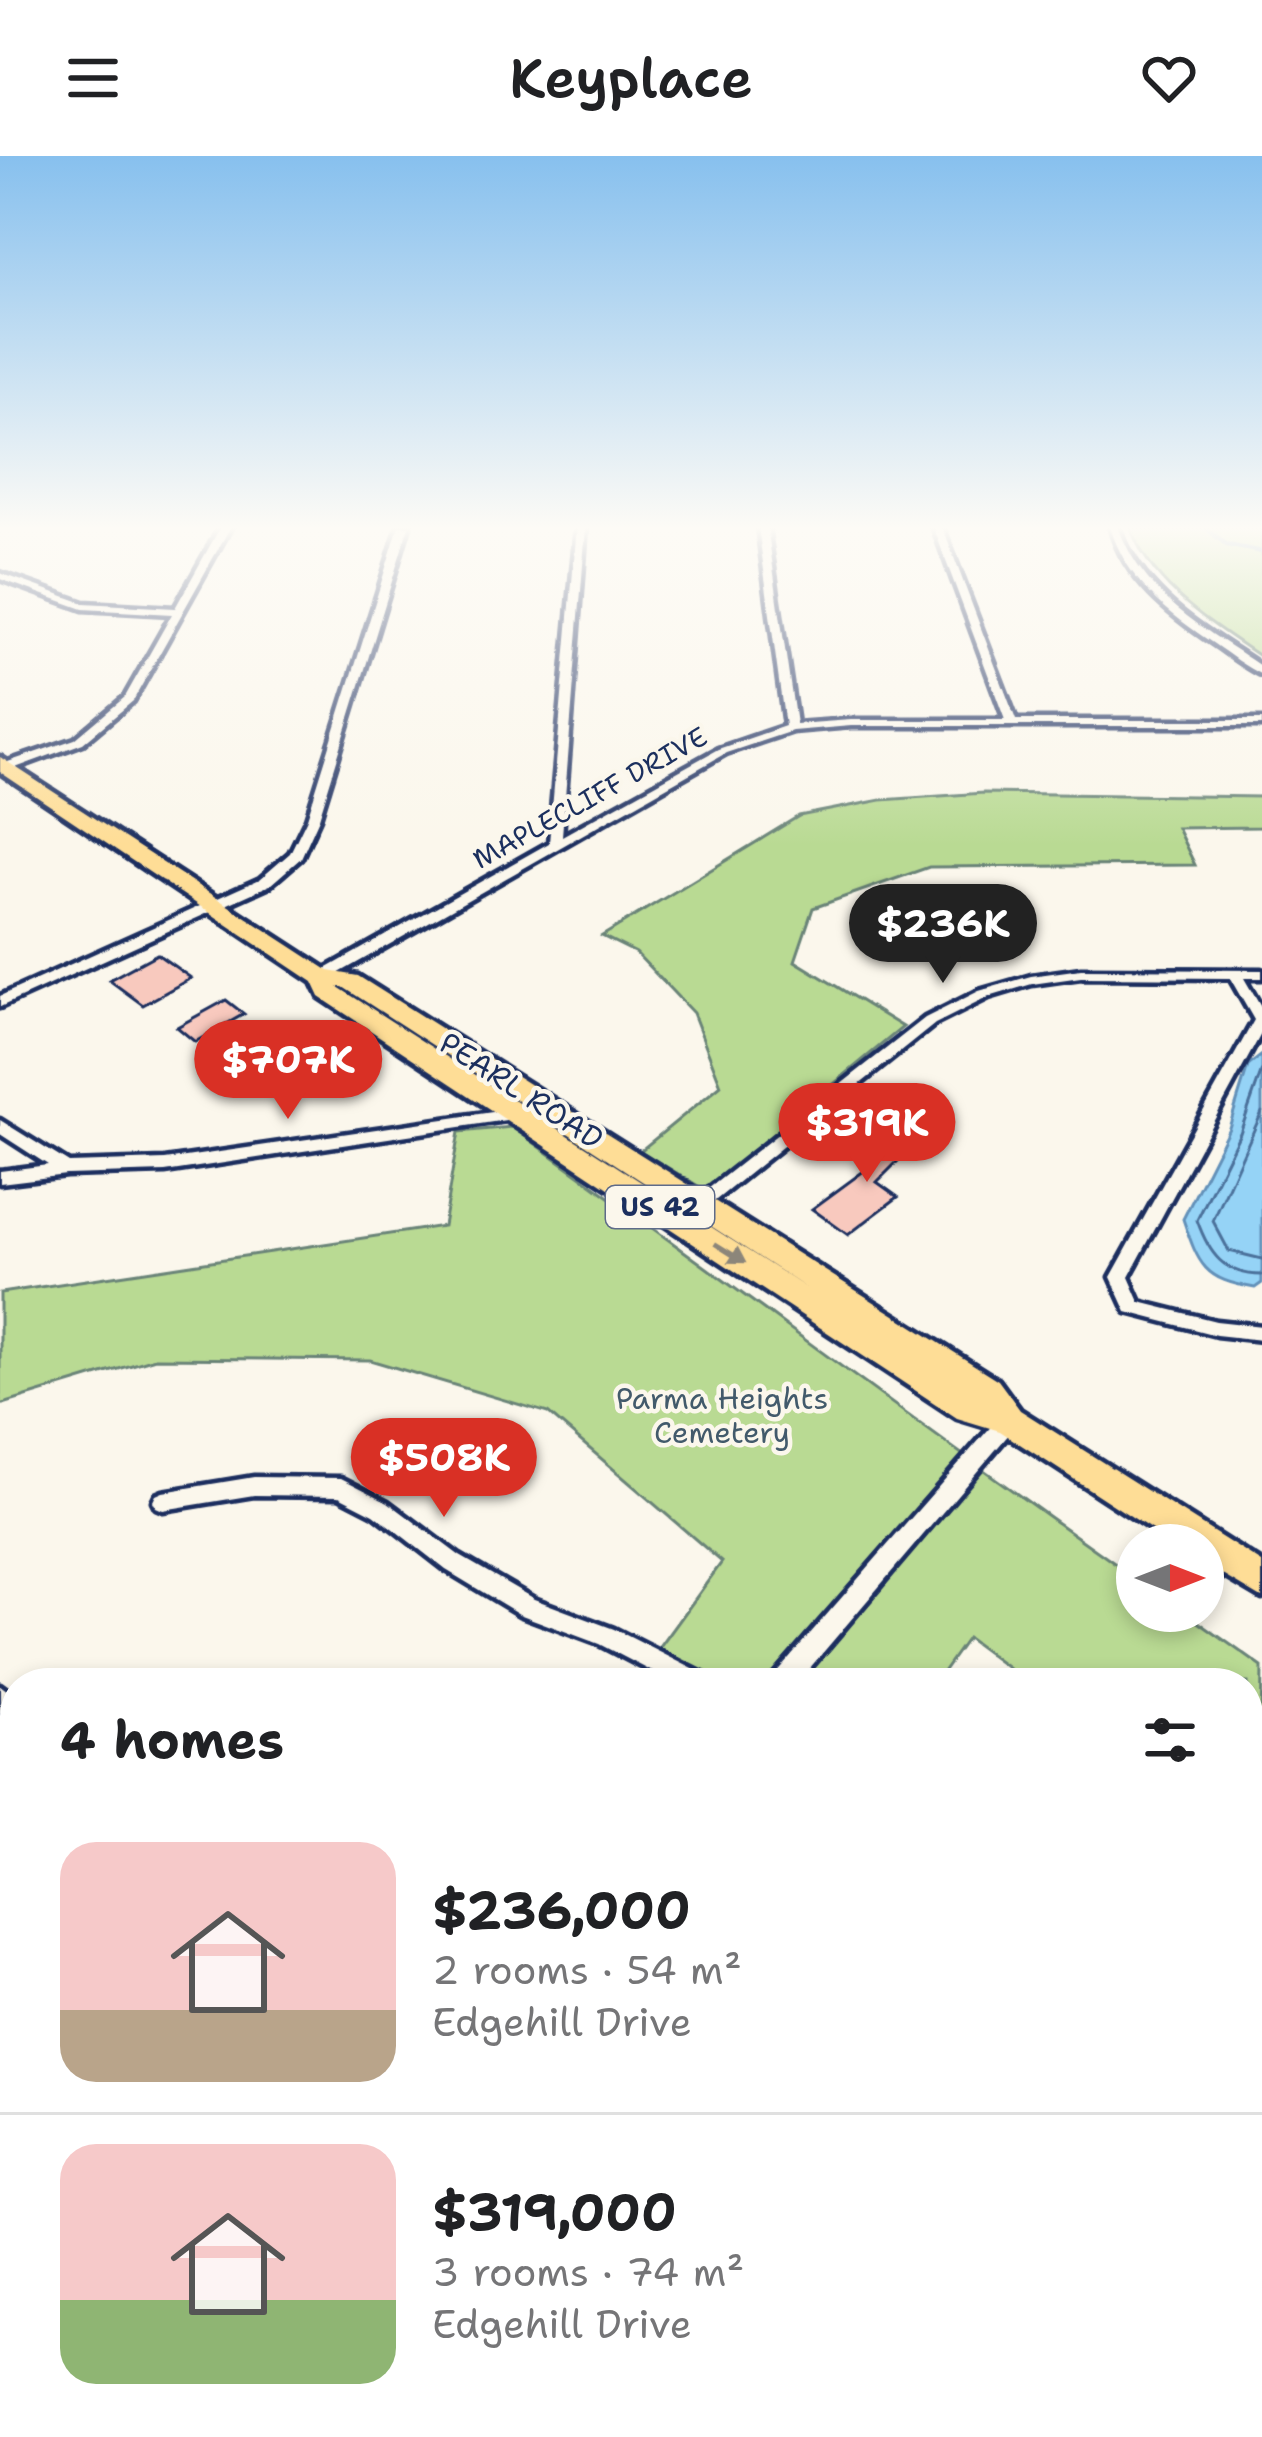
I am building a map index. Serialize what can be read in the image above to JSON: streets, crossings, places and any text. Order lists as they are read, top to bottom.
{
  "streets": {
    "main road": ["PEARL ROAD", "US 42"],
    "street": ["MAPLECLIFF DRIVE"]
  },
  "crossings": [
    ["MAPLECLIFF DRIVE", "PEARL ROAD"]
  ],
  "parks": ["Parma Heights Cemetery"],
  "north": "right",
  "page": {
    "header": "Keyplace",
    "price": [
      "$236K",
      "$707K",
      "$319K",
      "$508K"
    ],
    "heading": "4 homes",
    "list": [
      {
        "name": "$236,000",
        "note": "2 rooms · 54 m² · Edgehill Drive"
      },
      {
        "name": "$319,000",
        "note": "3 rooms · 74 m² · Edgehill Drive"
      }
    ]
  }
}
